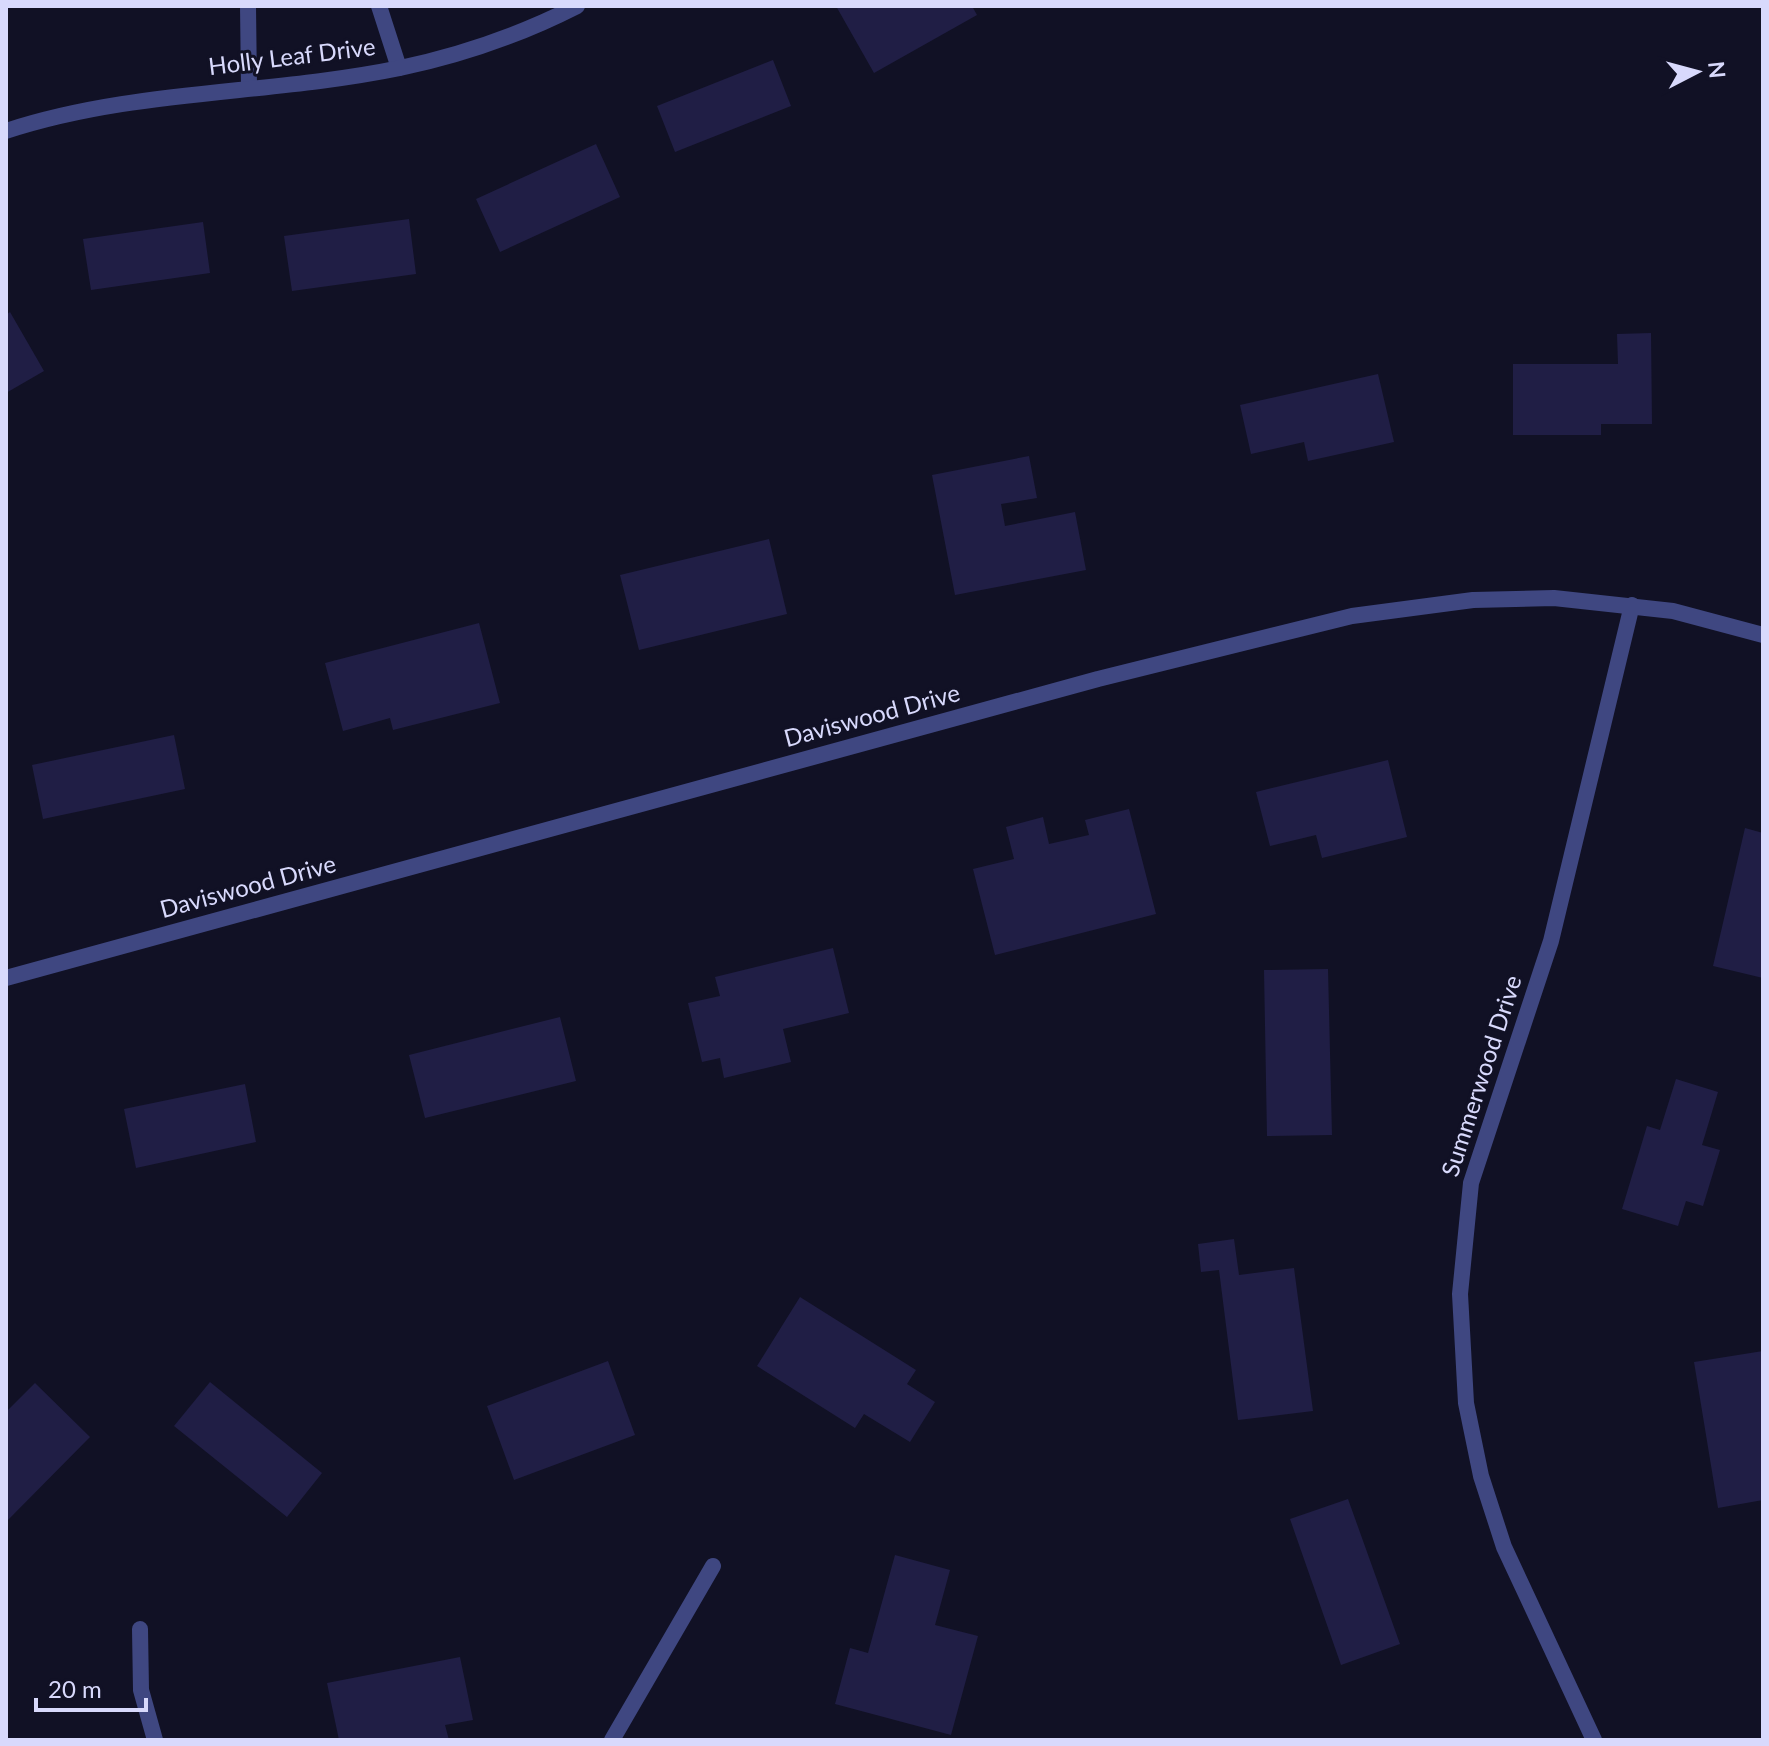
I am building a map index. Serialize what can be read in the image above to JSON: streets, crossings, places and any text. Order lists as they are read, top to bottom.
{
  "streets": {
    "street": ["Holly Leaf Drive", "Daviswood Drive", "Summerwood Drive"]
  },
  "crossings": [
    ["Daviswood Drive", "Summerwood Drive"]
  ],
  "scale_bar": "20 m",
  "north": "right"
}
